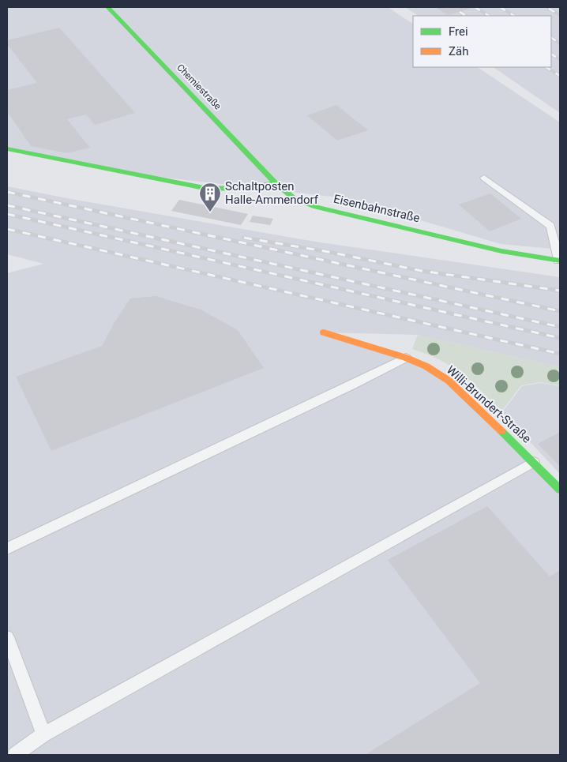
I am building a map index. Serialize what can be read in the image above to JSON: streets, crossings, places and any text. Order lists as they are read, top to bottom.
{
  "streets": {
    "street": ["Chemiestraße", "Eisenbahnstraße", "Willi-Brundert-Straße"]
  },
  "crossings": [
    ["Chemiestraße", "Eisenbahnstraße"]
  ],
  "places": {
    "building": ["Schaltposten Halle-Ammendorf"]
  },
  "legend": ["Frei", "Zäh"]
}
